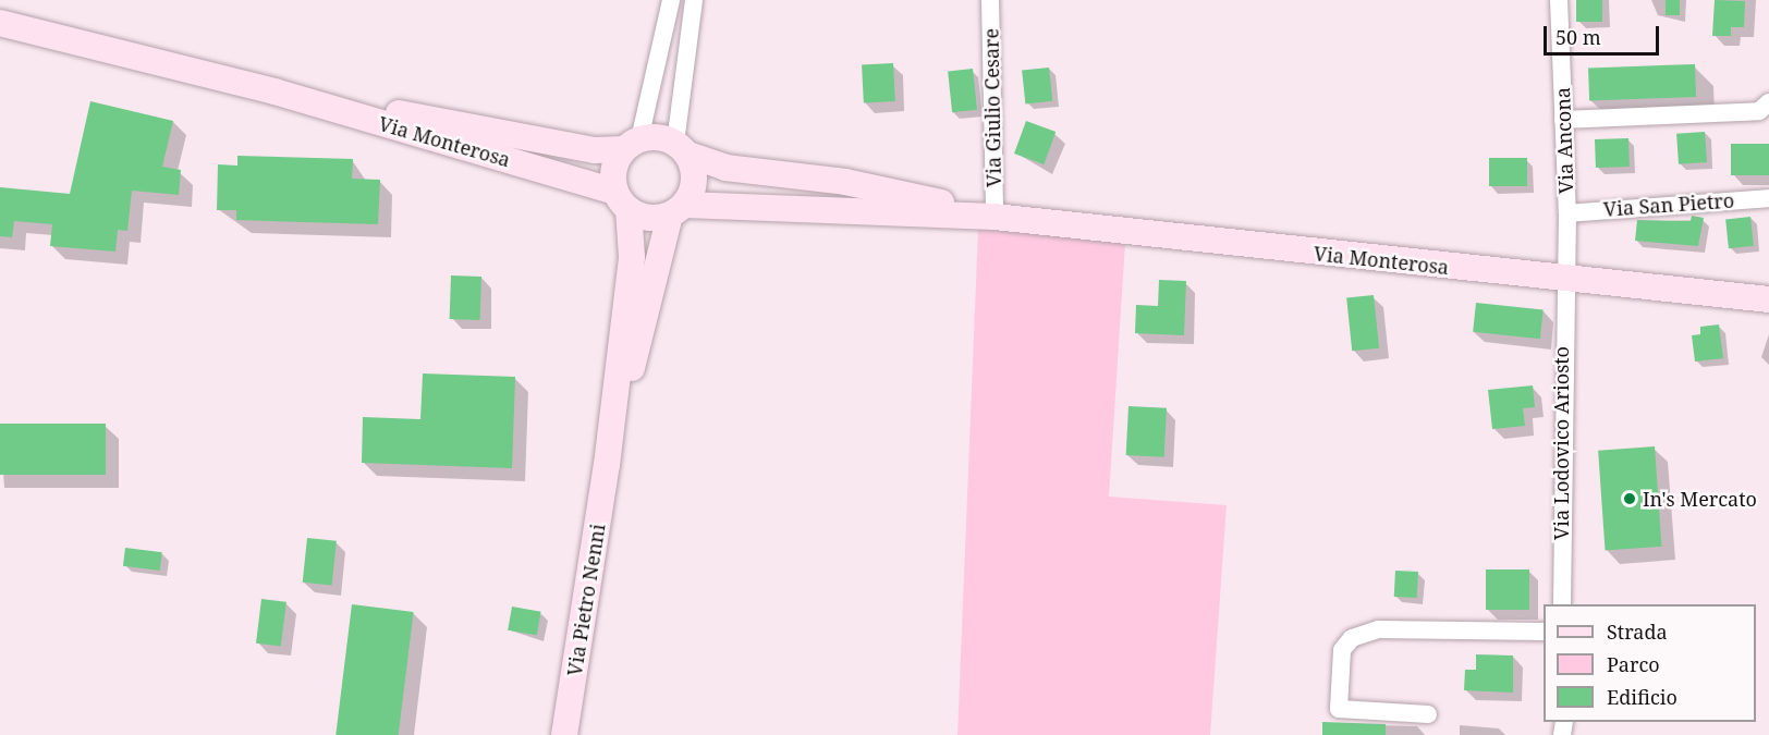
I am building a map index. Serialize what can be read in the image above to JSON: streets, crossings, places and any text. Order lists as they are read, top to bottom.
{
  "streets": {
    "main road": ["Via Monterosa", "Via Pietro Nenni"],
    "street": [
      "Via Giulio Cesare",
      "Via Ancona",
      "Via San Pietro",
      "Via Lodovico Ariosto"
    ]
  },
  "crossings": [
    ["Via Giulio Cesare", "Via Monterosa"],
    ["Via Ancona", "Via Monterosa"],
    ["Via Ancona", "Via San Pietro"],
    ["Via Ancona", "Via Lodovico Ariosto"],
    ["Via Monterosa", "Via Lodovico Ariosto"],
    ["Via Monterosa", "Via Pietro Nenni"]
  ],
  "places": ["In's Mercato"],
  "legend": ["Strada", "Parco", "Edificio"],
  "scale_bar": "50 m"
}
